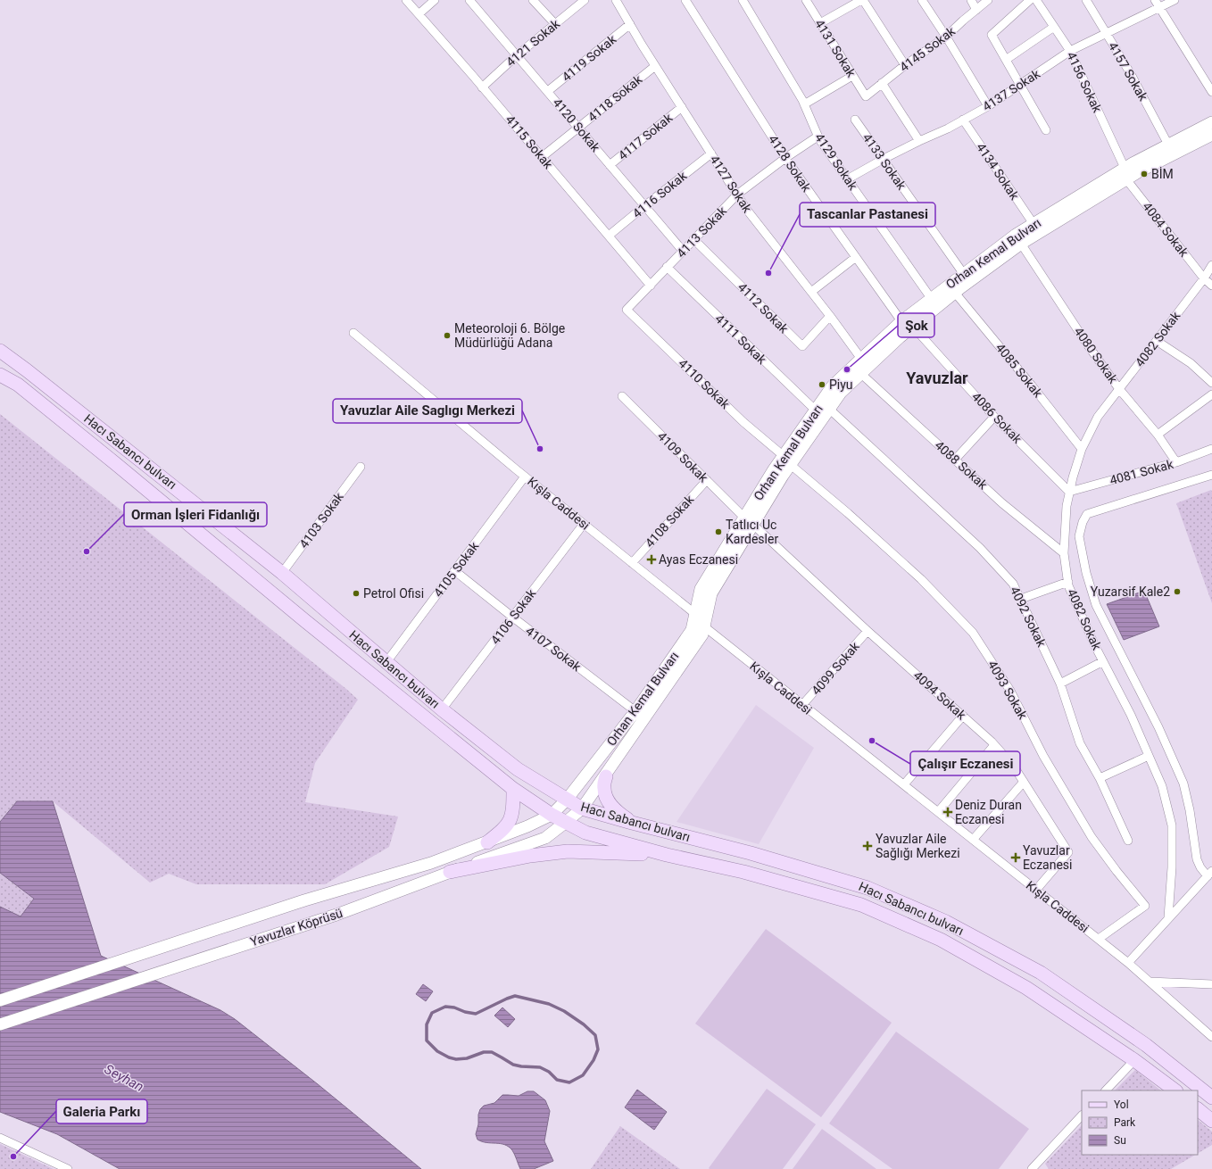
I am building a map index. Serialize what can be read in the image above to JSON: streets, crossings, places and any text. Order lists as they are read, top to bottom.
{
  "streets": {
    "main road": ["Orhan Kemal Bulvarı", "Hacı Sabancı bulvarı", "Yavuzlar Köprüsü"],
    "street": [
      "4121 Sokak",
      "4131 Sokak",
      "4145 Sokak",
      "4119 Sokak",
      "4157 Sokak",
      "4156 Sokak",
      "4137 Sokak",
      "4118 Sokak",
      "4120 Sokak",
      "4117 Sokak",
      "4115 Sokak",
      "4129 Sokak",
      "4133 Sokak",
      "4128 Sokak",
      "4134 Sokak",
      "4127 Sokak",
      "4116 Sokak",
      "4084 Sokak",
      "4113 Sokak",
      "4112 Sokak",
      "4111 Sokak",
      "4082 Sokak",
      "4080 Sokak",
      "4085 Sokak",
      "4110 Sokak",
      "4086 Sokak",
      "4109 Sokak",
      "4088 Sokak",
      "4081 Sokak",
      "Kışla Caddesi",
      "4103 Sokak",
      "4108 Sokak",
      "4105 Sokak",
      "4106 Sokak",
      "4092 Sokak",
      "4107 Sokak",
      "4099 Sokak",
      "4093 Sokak",
      "4094 Sokak"
    ]
  },
  "crossings": [
    ["4121 Sokak", "4120 Sokak"],
    ["4121 Sokak", "4115 Sokak"],
    ["4131 Sokak", "4145 Sokak"],
    ["4119 Sokak", "4120 Sokak"],
    ["4119 Sokak", "4127 Sokak"],
    ["4157 Sokak", "4137 Sokak"],
    ["4157 Sokak", "Orhan Kemal Bulvarı"],
    ["4156 Sokak", "4137 Sokak"],
    ["4156 Sokak", "4084 Sokak"],
    ["4156 Sokak", "Orhan Kemal Bulvarı"],
    ["4137 Sokak", "4129 Sokak"],
    ["4137 Sokak", "4133 Sokak"],
    ["4137 Sokak", "4134 Sokak"],
    ["4118 Sokak", "4120 Sokak"],
    ["4118 Sokak", "4115 Sokak"],
    ["4118 Sokak", "4127 Sokak"],
    ["4120 Sokak", "4117 Sokak"],
    ["4120 Sokak", "4116 Sokak"],
    ["4120 Sokak", "4113 Sokak"],
    ["4117 Sokak", "4127 Sokak"],
    ["4115 Sokak", "4116 Sokak"],
    ["4115 Sokak", "4113 Sokak"],
    ["4129 Sokak", "4113 Sokak"],
    ["4129 Sokak", "Orhan Kemal Bulvarı"],
    ["4133 Sokak", "Orhan Kemal Bulvarı"],
    ["4128 Sokak", "4113 Sokak"],
    ["4128 Sokak", "Orhan Kemal Bulvarı"],
    ["4134 Sokak", "Orhan Kemal Bulvarı"],
    ["4127 Sokak", "4116 Sokak"],
    ["4127 Sokak", "4113 Sokak"],
    ["4127 Sokak", "Orhan Kemal Bulvarı"],
    ["4127 Sokak", "4112 Sokak"],
    ["4084 Sokak", "Orhan Kemal Bulvarı"],
    ["4084 Sokak", "4082 Sokak"],
    ["4113 Sokak", "4112 Sokak"],
    ["4113 Sokak", "4111 Sokak"],
    ["4113 Sokak", "4110 Sokak"],
    ["Orhan Kemal Bulvarı", "4111 Sokak"],
    ["Orhan Kemal Bulvarı", "4080 Sokak"],
    ["Orhan Kemal Bulvarı", "4085 Sokak"],
    ["Orhan Kemal Bulvarı", "4110 Sokak"],
    ["Orhan Kemal Bulvarı", "4086 Sokak"],
    ["Orhan Kemal Bulvarı", "Hacı Sabancı bulvarı"],
    ["Orhan Kemal Bulvarı", "4109 Sokak"],
    ["Orhan Kemal Bulvarı", "4088 Sokak"],
    ["Orhan Kemal Bulvarı", "Kışla Caddesi"],
    ["Orhan Kemal Bulvarı", "4092 Sokak"],
    ["Orhan Kemal Bulvarı", "4107 Sokak"],
    ["Orhan Kemal Bulvarı", "4093 Sokak"],
    ["Orhan Kemal Bulvarı", "4094 Sokak"],
    ["Orhan Kemal Bulvarı", "Yavuzlar Köprüsü"],
    ["4082 Sokak", "4080 Sokak"],
    ["4082 Sokak", "4085 Sokak"],
    ["4082 Sokak", "4086 Sokak"],
    ["4082 Sokak", "4088 Sokak"],
    ["4082 Sokak", "4081 Sokak"],
    ["4080 Sokak", "4081 Sokak"],
    ["4110 Sokak", "4093 Sokak"],
    ["4086 Sokak", "4081 Sokak"],
    ["Hacı Sabancı bulvarı", "4103 Sokak"],
    ["Hacı Sabancı bulvarı", "4105 Sokak"],
    ["Hacı Sabancı bulvarı", "4106 Sokak"],
    ["Hacı Sabancı bulvarı", "Yavuzlar Köprüsü"],
    ["4109 Sokak", "4108 Sokak"],
    ["4109 Sokak", "4094 Sokak"],
    ["Kışla Caddesi", "4108 Sokak"],
    ["Kışla Caddesi", "4105 Sokak"],
    ["Kışla Caddesi", "4106 Sokak"],
    ["Kışla Caddesi", "4099 Sokak"],
    ["Kışla Caddesi", "4093 Sokak"],
    ["Kışla Caddesi", "4094 Sokak"],
    ["4105 Sokak", "4107 Sokak"],
    ["4106 Sokak", "4107 Sokak"],
    ["4099 Sokak", "4094 Sokak"]
  ],
  "districts": ["Yavuzlar"],
  "water": ["Seyhan"],
  "places": {
    "other": [
      "BİM",
      "Tascanlar Pastanesi",
      "Meteoroloji 6. Bölge Müdürlüğü Adana",
      "Şok",
      "Piyu",
      "Yavuzlar Aile Saglıgı Merkezi",
      "Tatlıcı Uc Kardesler",
      "Orman İşleri Fidanlığı",
      "Yuzarsif Kale2",
      "Petrol Ofisi",
      "Çalışır Eczanesi",
      "Galeria Parkı"
    ],
    "health": [
      "Ayas Eczanesi",
      "Deniz Duran Eczanesi",
      "Yavuzlar Aile Sağlığı Merkezi",
      "Yavuzlar Eczanesi"
    ]
  },
  "legend": ["Yol", "Park", "Su"]
}
